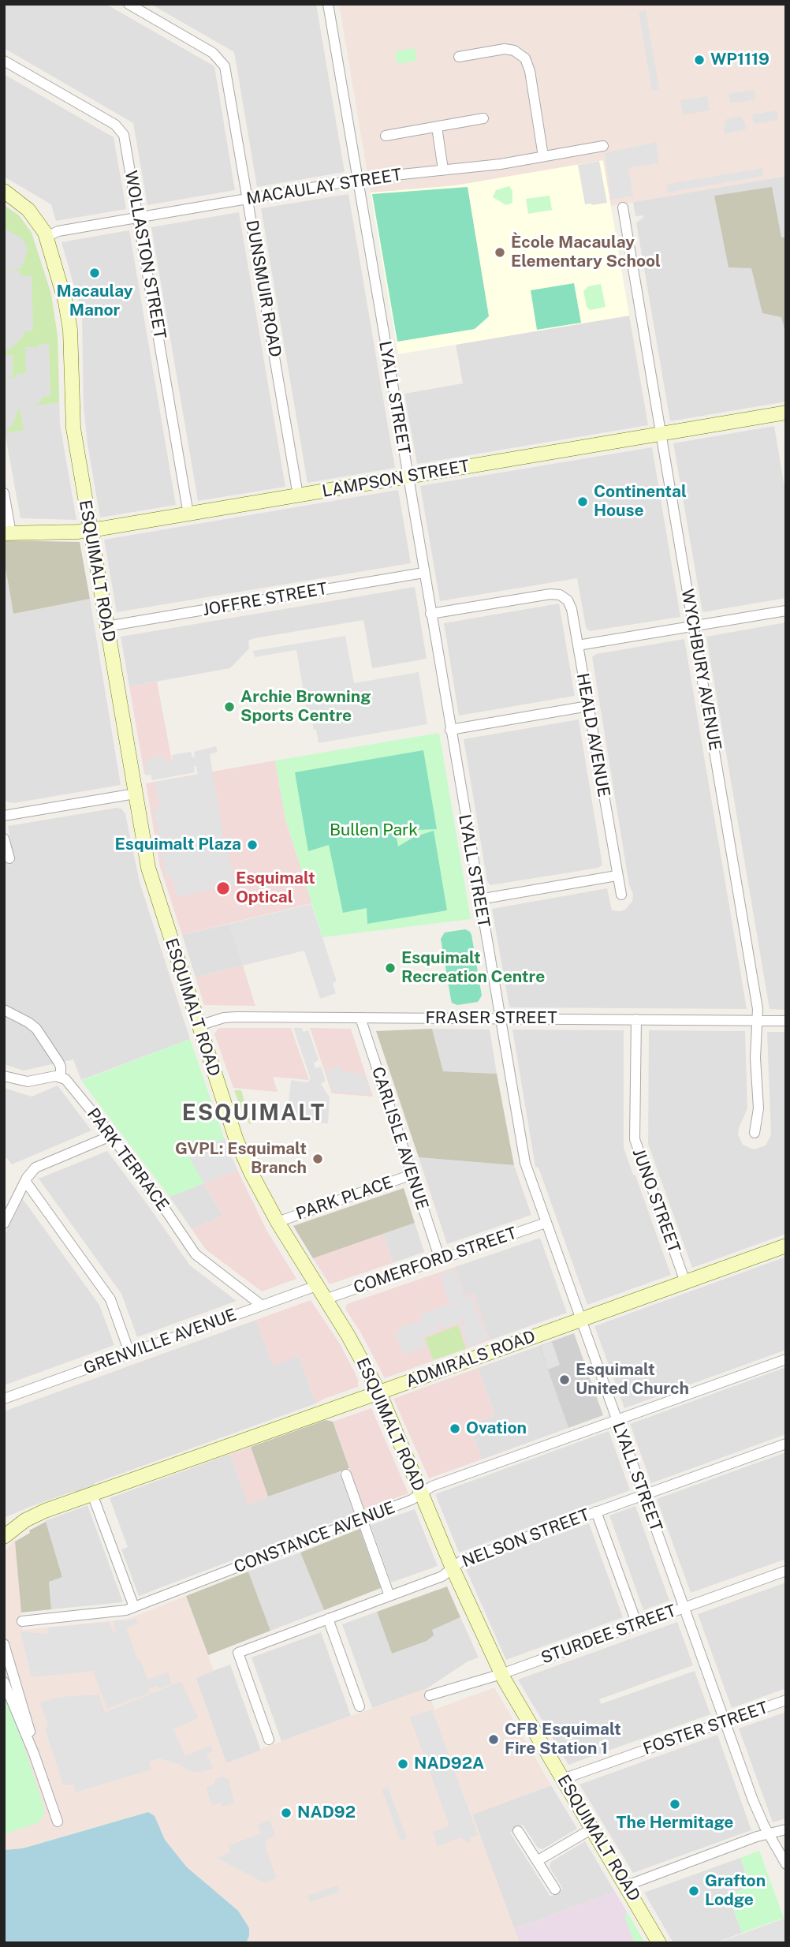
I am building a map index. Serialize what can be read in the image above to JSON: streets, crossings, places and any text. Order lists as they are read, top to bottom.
{
  "streets": {
    "main road": ["LAMPSON STREET", "ESQUIMALT ROAD", "ADMIRALS ROAD"],
    "street": [
      "MACAULAY STREET",
      "WOLLASTON STREET",
      "DUNSMUIR ROAD",
      "LYALL STREET",
      "JOFFRE STREET",
      "WYCHBURY AVENUE",
      "HEALD AVENUE",
      "FRASER STREET",
      "CARLISLE AVENUE",
      "PARK TERRACE",
      "PARK PLACE",
      "JUNO STREET",
      "COMERFORD STREET",
      "GRENVILLE AVENUE",
      "CONSTANCE AVENUE",
      "NELSON STREET",
      "STURDEE STREET",
      "FOSTER STREET"
    ]
  },
  "crossings": [
    ["MACAULAY STREET", "WOLLASTON STREET"],
    ["MACAULAY STREET", "DUNSMUIR ROAD"],
    ["MACAULAY STREET", "LYALL STREET"],
    ["MACAULAY STREET", "ESQUIMALT ROAD"],
    ["WOLLASTON STREET", "LAMPSON STREET"],
    ["DUNSMUIR ROAD", "LAMPSON STREET"],
    ["LYALL STREET", "LAMPSON STREET"],
    ["LYALL STREET", "JOFFRE STREET"],
    ["LYALL STREET", "HEALD AVENUE"],
    ["LYALL STREET", "FRASER STREET"],
    ["LYALL STREET", "COMERFORD STREET"],
    ["LYALL STREET", "ADMIRALS ROAD"],
    ["LYALL STREET", "CONSTANCE AVENUE"],
    ["LYALL STREET", "NELSON STREET"],
    ["LYALL STREET", "STURDEE STREET"],
    ["LYALL STREET", "FOSTER STREET"],
    ["LAMPSON STREET", "ESQUIMALT ROAD"],
    ["LAMPSON STREET", "WYCHBURY AVENUE"],
    ["ESQUIMALT ROAD", "JOFFRE STREET"],
    ["ESQUIMALT ROAD", "FRASER STREET"],
    ["ESQUIMALT ROAD", "PARK PLACE"],
    ["ESQUIMALT ROAD", "COMERFORD STREET"],
    ["ESQUIMALT ROAD", "GRENVILLE AVENUE"],
    ["ESQUIMALT ROAD", "ADMIRALS ROAD"],
    ["ESQUIMALT ROAD", "CONSTANCE AVENUE"],
    ["ESQUIMALT ROAD", "NELSON STREET"],
    ["ESQUIMALT ROAD", "STURDEE STREET"],
    ["ESQUIMALT ROAD", "FOSTER STREET"],
    ["WYCHBURY AVENUE", "FRASER STREET"],
    ["FRASER STREET", "CARLISLE AVENUE"],
    ["FRASER STREET", "JUNO STREET"],
    ["CARLISLE AVENUE", "PARK PLACE"],
    ["CARLISLE AVENUE", "COMERFORD STREET"],
    ["PARK TERRACE", "GRENVILLE AVENUE"],
    ["JUNO STREET", "ADMIRALS ROAD"]
  ],
  "districts": ["ESQUIMALT"],
  "parks": ["Bullen Park"],
  "places": [
    "WP1119",
    "Ècole Macaulay Elementary School",
    "Macaulay Manor",
    "Continental House",
    "Archie Browning Sports Centre",
    "Esquimalt Plaza",
    "Esquimalt Optical",
    "Esquimalt Recreation Centre",
    "GVPL: Esquimalt Branch",
    "Esquimalt United Church",
    "Ovation",
    "CFB Esquimalt Fire Station 1",
    "NAD92A",
    "The Hermitage",
    "NAD92",
    "Grafton Lodge"
  ]
}
